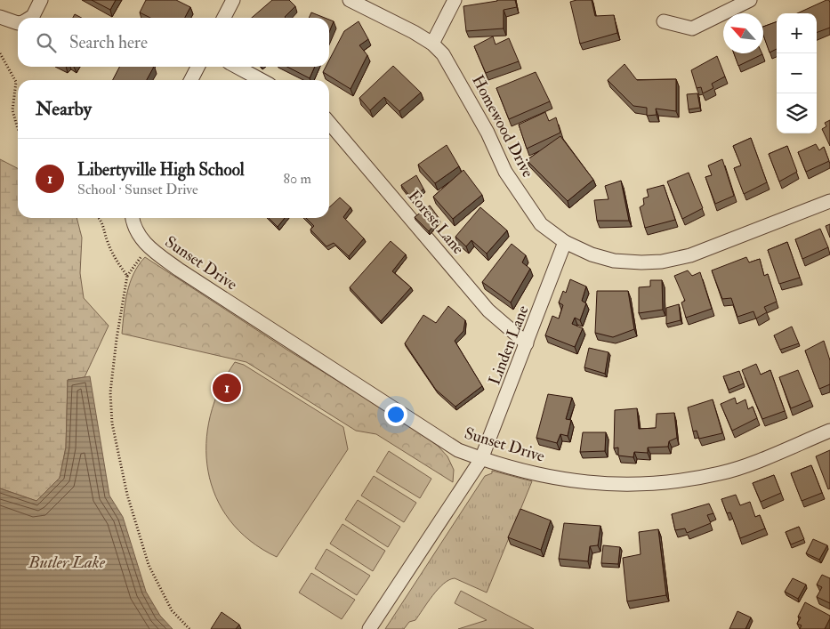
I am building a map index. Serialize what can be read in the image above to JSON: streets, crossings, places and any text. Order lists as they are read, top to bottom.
{
  "streets": {
    "street": [
      "Homewood Drive",
      "Forest Lane",
      "Sunset Drive",
      "Linden Lane"
    ]
  },
  "crossings": [
    ["Homewood Drive", "Linden Lane"],
    ["Forest Lane", "Linden Lane"],
    ["Sunset Drive", "Linden Lane"]
  ],
  "water": ["Butler Lake"],
  "north": "top left",
  "page": {
    "map_buttons": ["+", "−"],
    "search": "Search here",
    "heading": "Nearby",
    "list": [
      {
        "mark": "1",
        "name": "Libertyville High School",
        "note": "School · Sunset Drive",
        "value": "80 m"
      }
    ],
    "pins": "1"
  }
}
